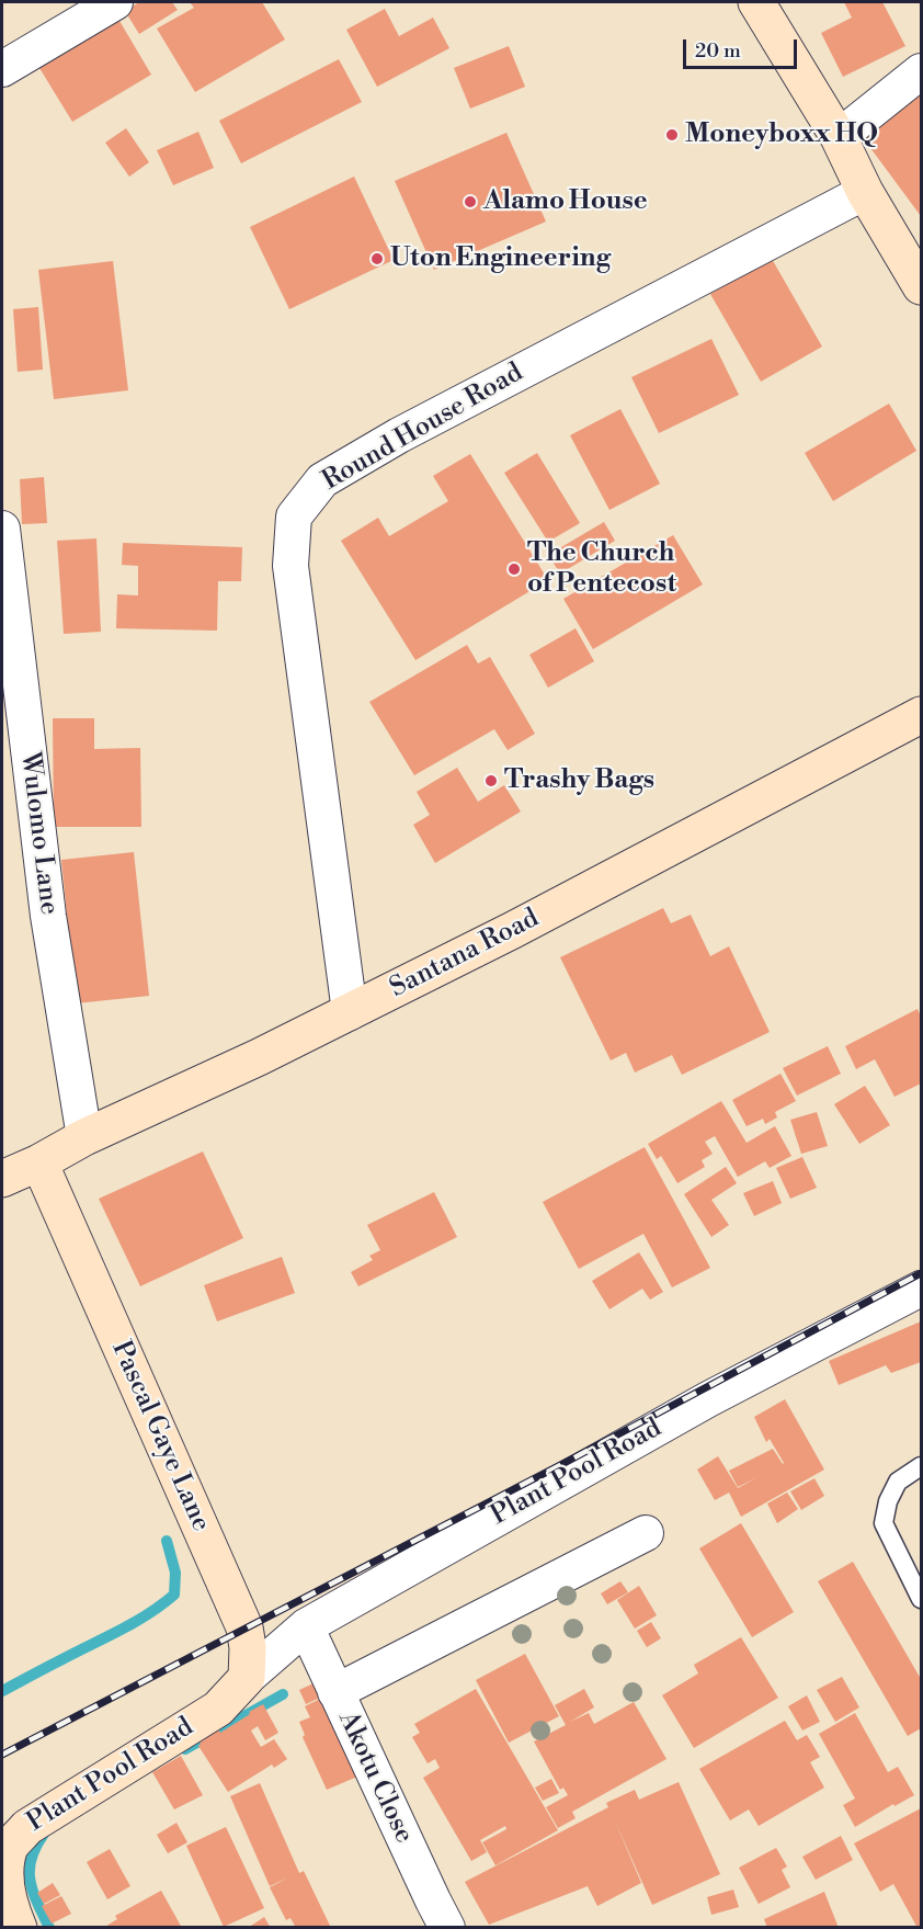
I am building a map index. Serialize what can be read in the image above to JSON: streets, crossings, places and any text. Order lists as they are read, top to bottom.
{
  "streets": {
    "street": [
      "Round House Road",
      "Wulomo Lane",
      "Santana Road",
      "Pascal Gaye Lane",
      "Plant Pool Road",
      "Akotu Close"
    ]
  },
  "crossings": [
    ["Round House Road", "Santana Road"],
    ["Wulomo Lane", "Santana Road"],
    ["Santana Road", "Pascal Gaye Lane"],
    ["Pascal Gaye Lane", "Plant Pool Road"],
    ["Plant Pool Road", "Akotu Close"]
  ],
  "places": [
    "Moneyboxx HQ",
    "Alamo House",
    "Uton Engineering",
    "The Church of Pentecost",
    "Trashy Bags"
  ],
  "scale_bar": "20 m"
}
